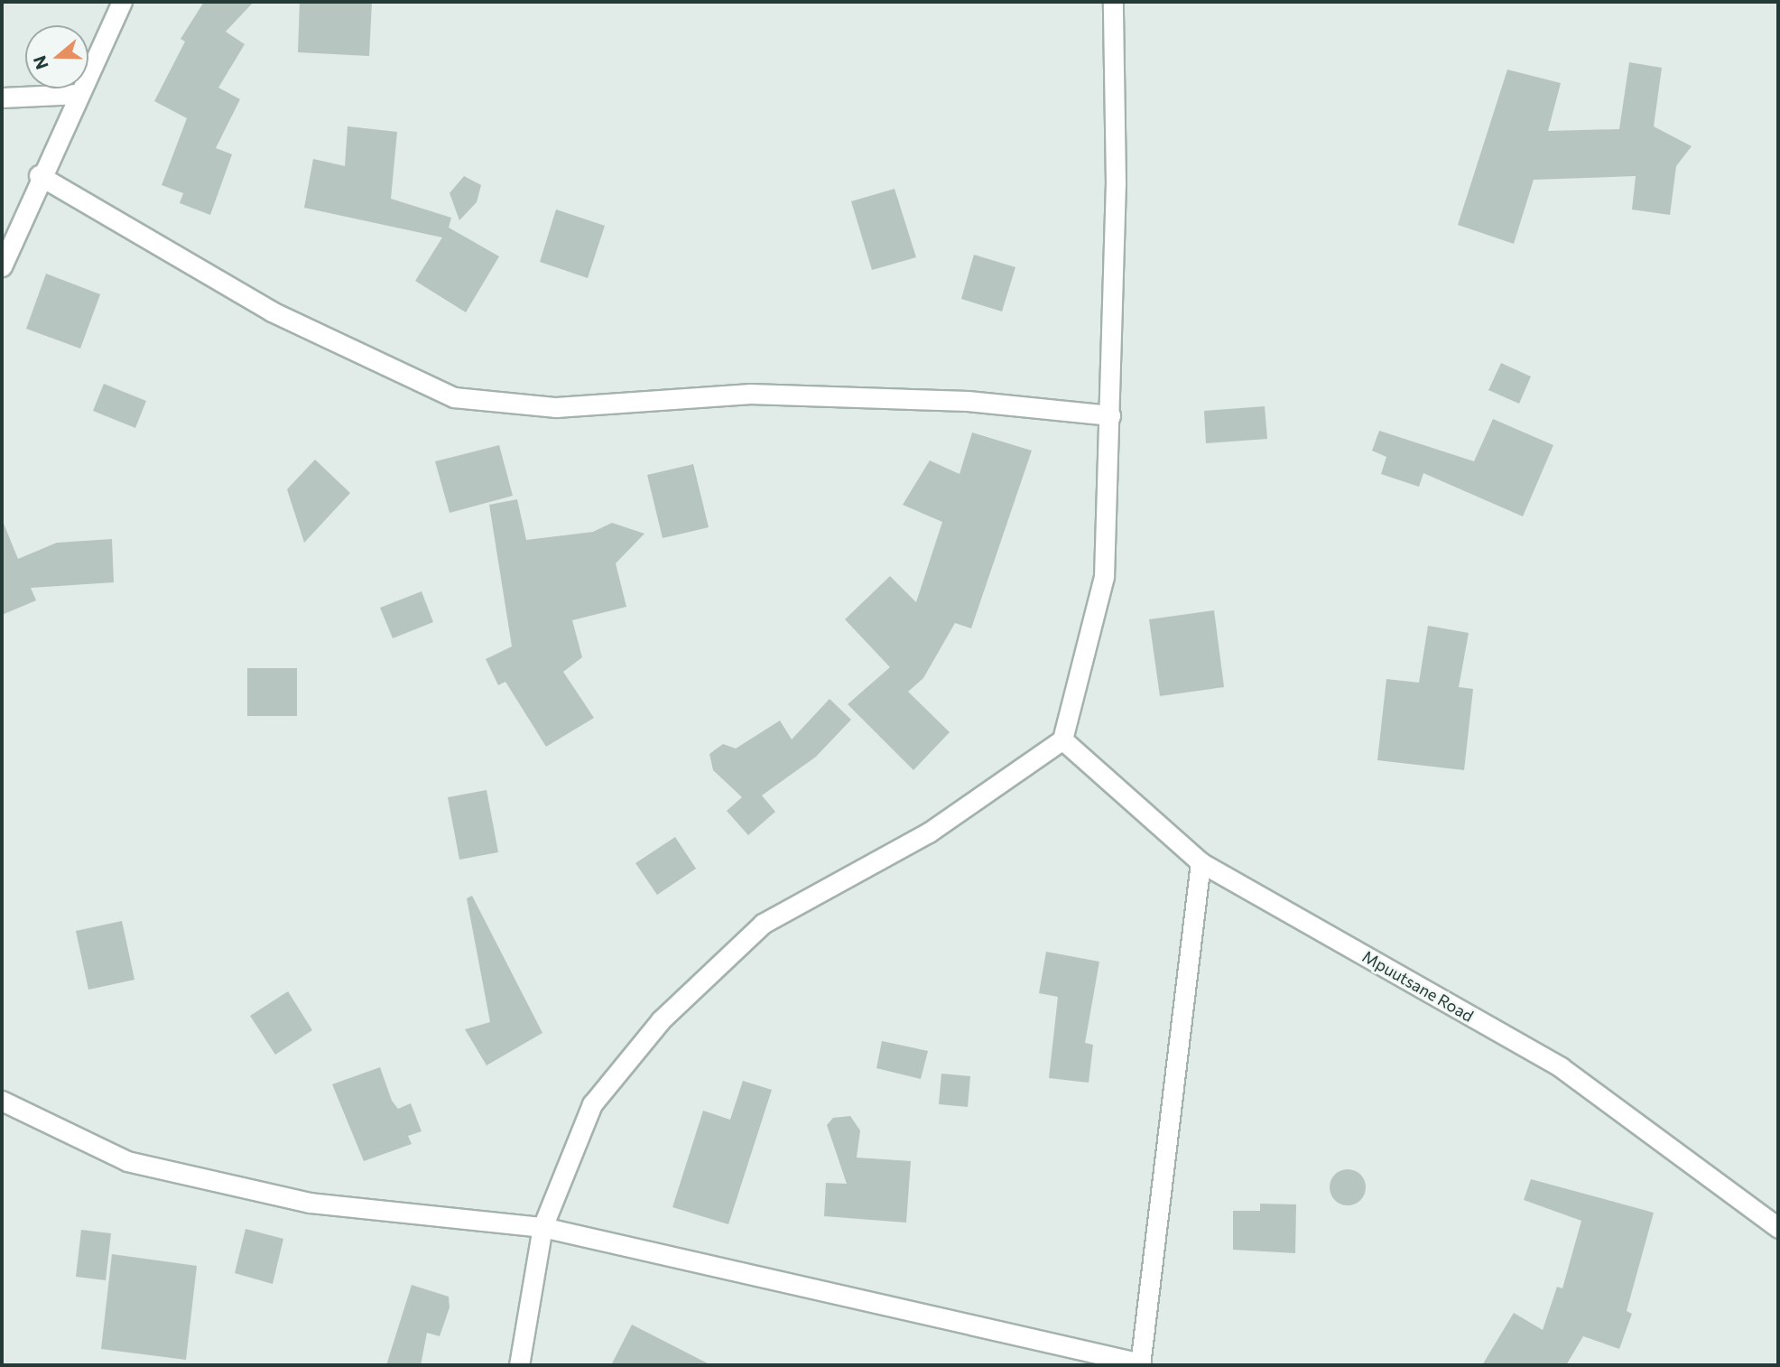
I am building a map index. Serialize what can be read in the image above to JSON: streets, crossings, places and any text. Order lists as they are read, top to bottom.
{
  "streets": {
    "street": ["Mpuutsane Road"]
  },
  "north": "left"
}
